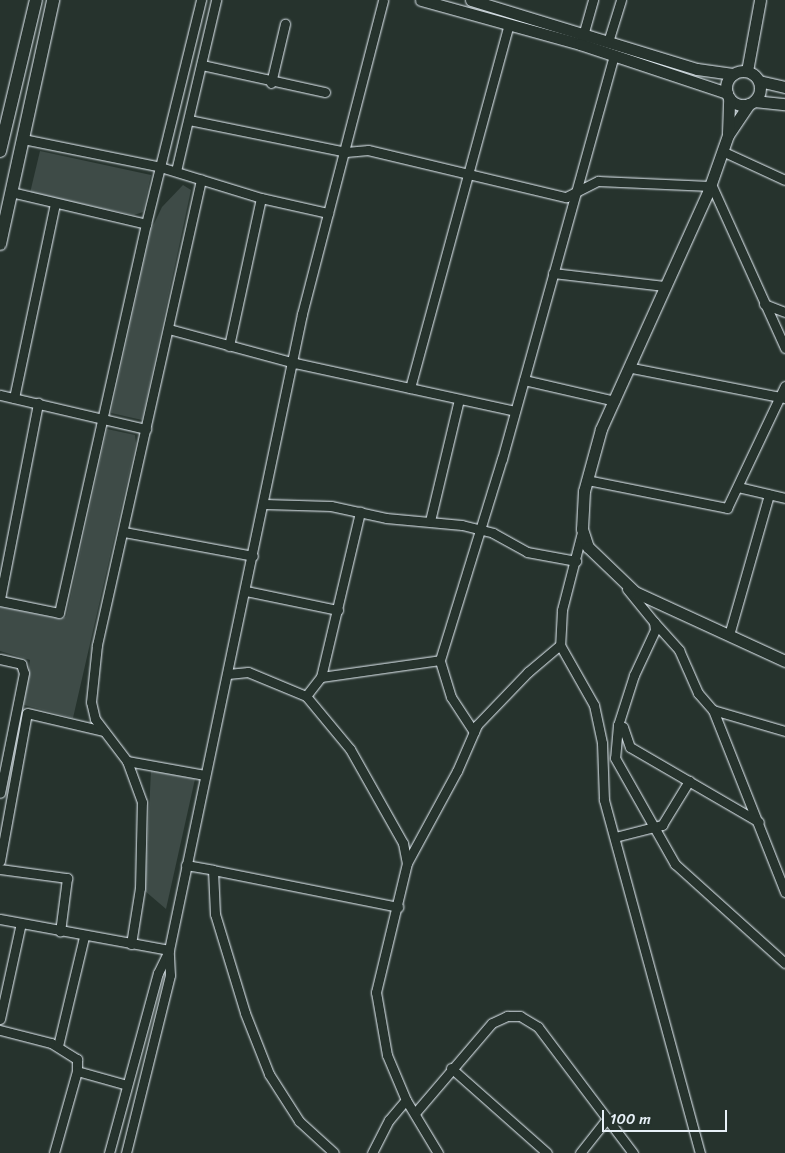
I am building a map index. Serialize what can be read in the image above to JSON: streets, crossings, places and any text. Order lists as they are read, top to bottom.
{
  "scale_bar": "100 m"
}
